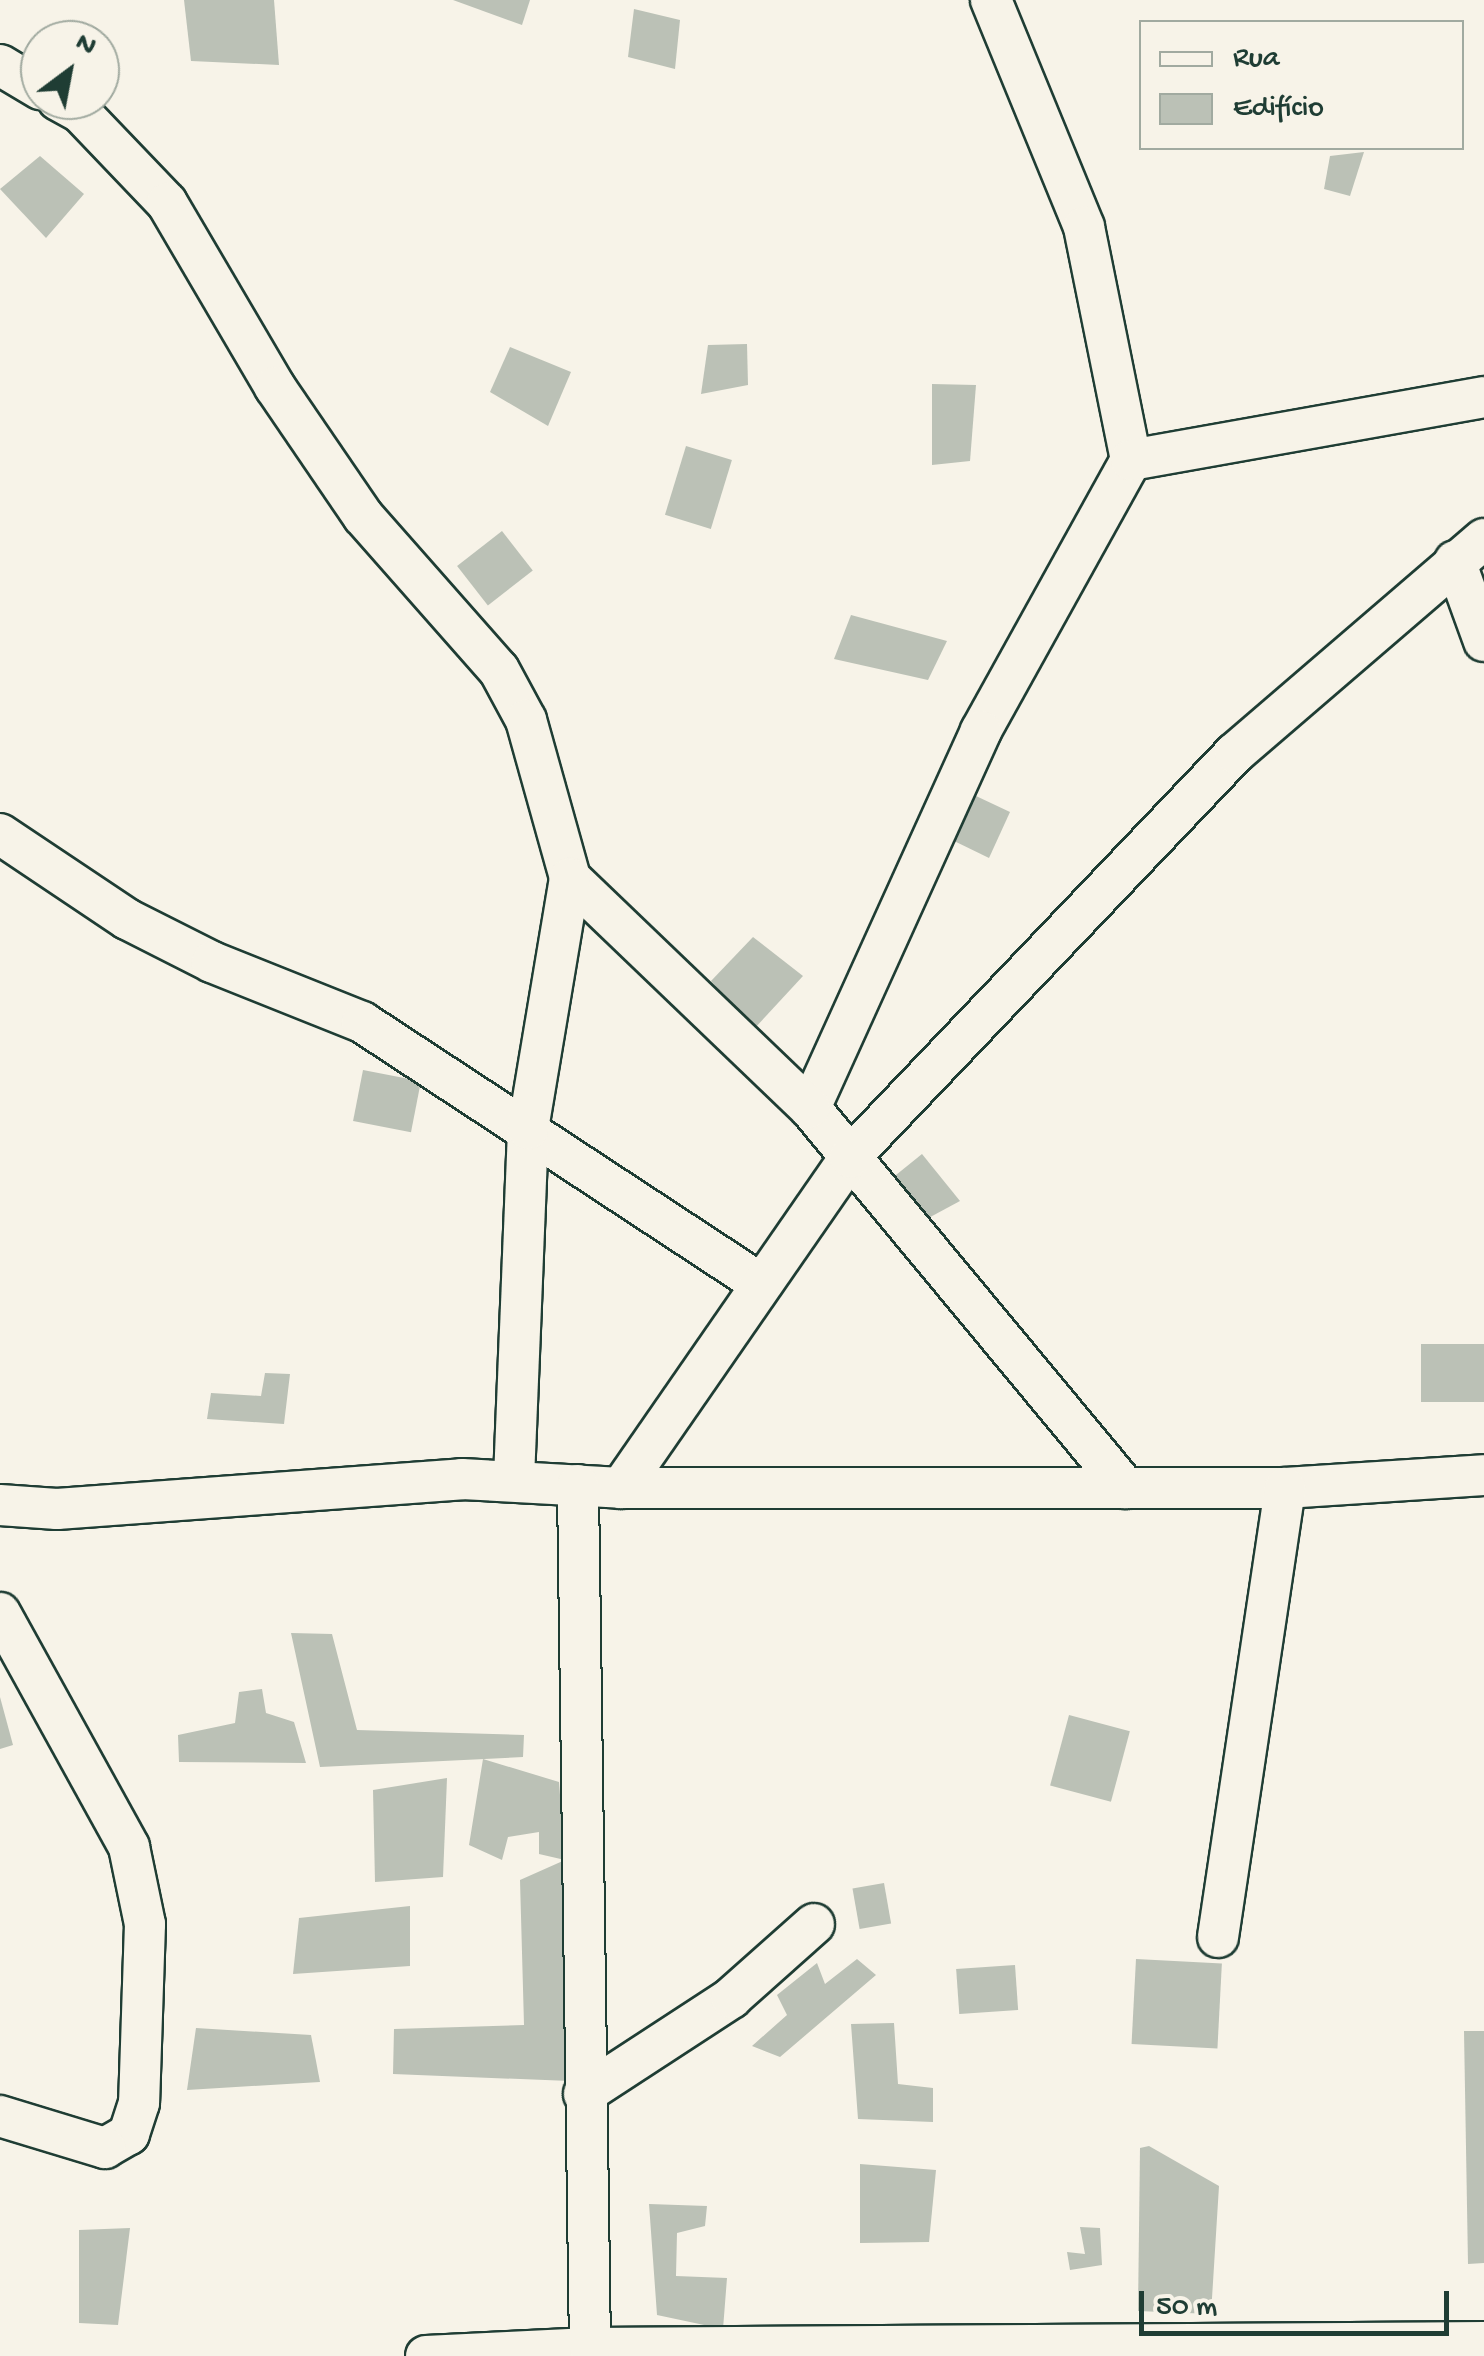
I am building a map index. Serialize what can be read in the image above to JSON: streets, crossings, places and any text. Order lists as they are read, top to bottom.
{
  "legend": ["Rua", "Edifício"],
  "scale_bar": "50 m",
  "north": "top right"
}
